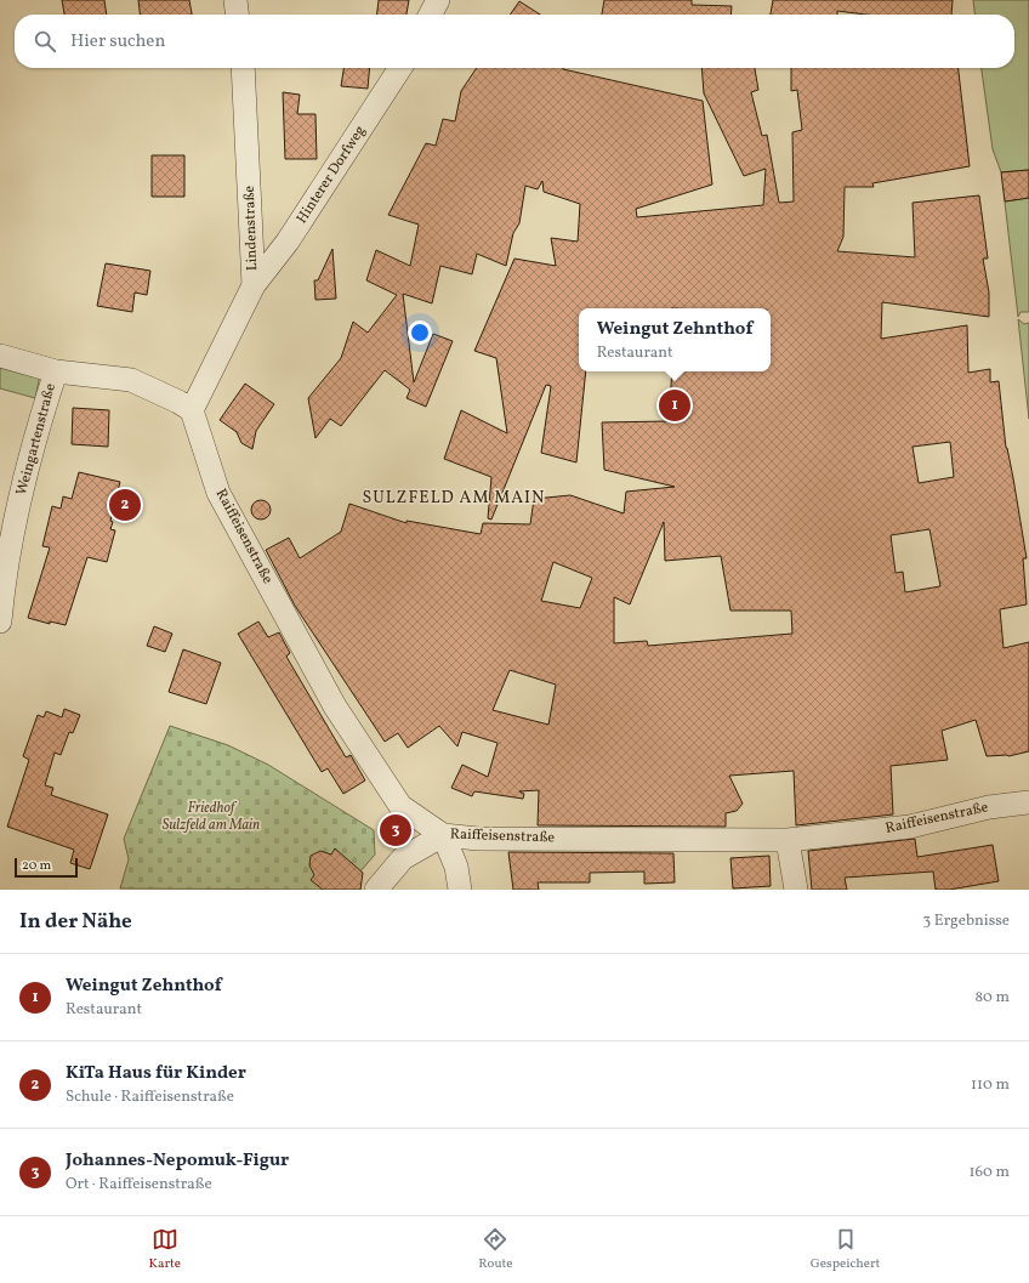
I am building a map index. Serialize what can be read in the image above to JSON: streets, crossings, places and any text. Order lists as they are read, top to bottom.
{
  "streets": {
    "street": [
      "Hinterer Dorfweg",
      "Lindenstraße",
      "Weingartenstraße",
      "Raiffeisenstraße"
    ]
  },
  "crossings": [
    ["Hinterer Dorfweg", "Lindenstraße"],
    ["Lindenstraße", "Raiffeisenstraße"]
  ],
  "districts": ["SULZFELD AM MAIN"],
  "parks": ["Friedhof Sulzfeld am Main"],
  "scale_bar": "20 m",
  "page": {
    "search": "Hier suchen",
    "popup": ["Weingut Zehnthof", "Restaurant"],
    "pins": ["1", "2", "3"],
    "scale": "20 m",
    "heading": ["In der Nähe", "3 Ergebnisse"],
    "list": [
      {
        "mark": "1",
        "name": "Weingut Zehnthof",
        "note": "Restaurant",
        "value": "80 m"
      },
      {
        "mark": "2",
        "name": "KiTa Haus für Kinder",
        "note": "Schule · Raiffeisenstraße",
        "value": "110 m"
      },
      {
        "mark": "3",
        "name": "Johannes-Nepomuk-Figur",
        "note": "Ort · Raiffeisenstraße",
        "value": "160 m"
      }
    ],
    "nav": ["Karte", "Route", "Gespeichert"]
  }
}
